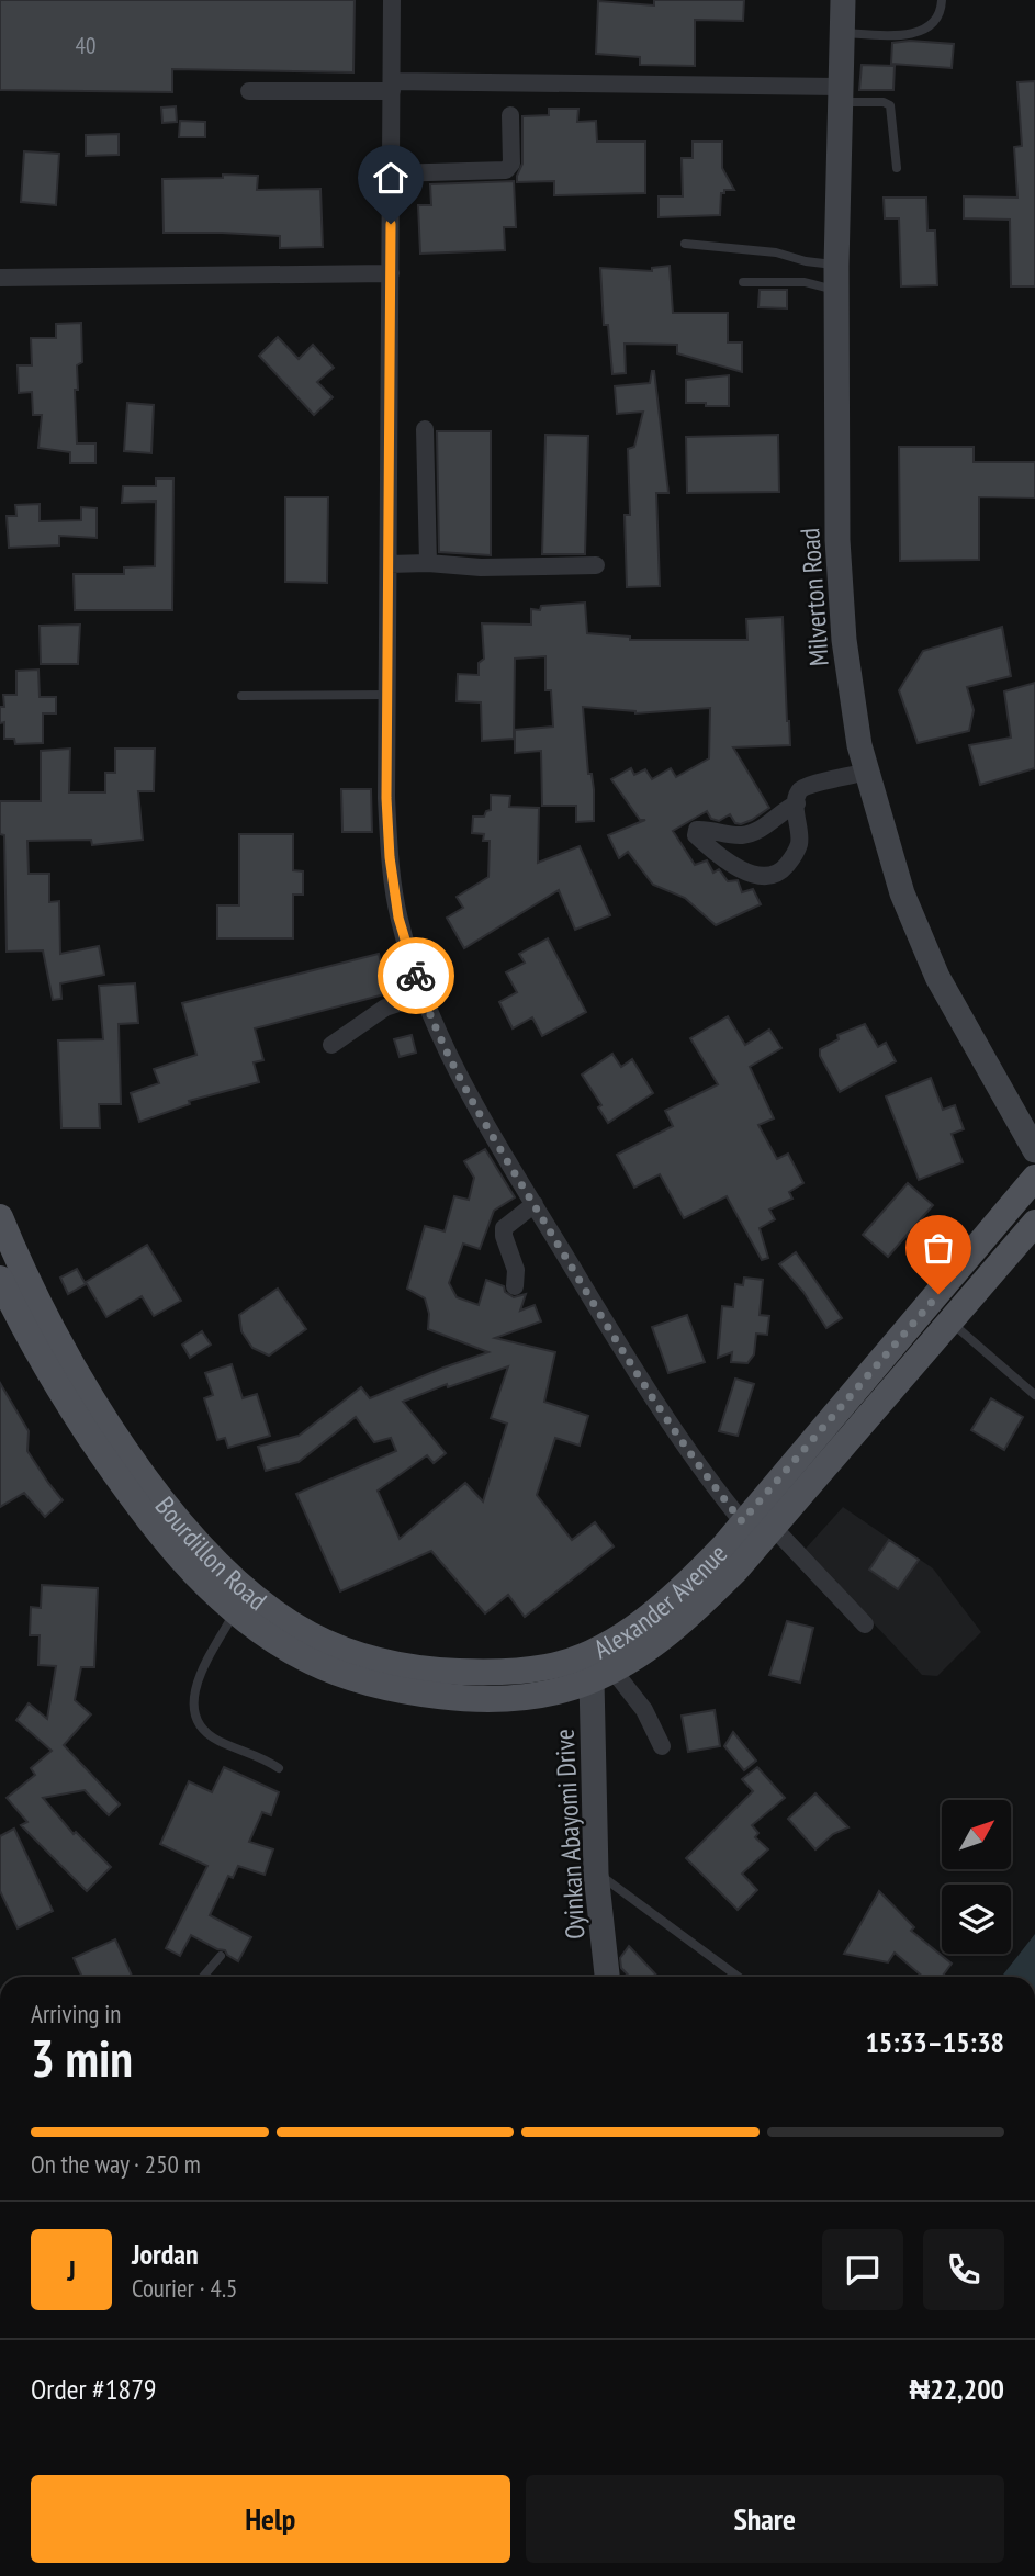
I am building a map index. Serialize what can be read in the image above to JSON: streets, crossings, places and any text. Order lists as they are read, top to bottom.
{
  "streets": {
    "main road": ["Bourdillon Road", "Alexander Avenue"],
    "street": ["Milverton Road", "Oyinkan Abayomi Drive"]
  },
  "crossings": [
    ["Bourdillon Road", "Alexander Avenue"],
    ["Bourdillon Road", "Oyinkan Abayomi Drive"],
    ["Alexander Avenue", "Oyinkan Abayomi Drive"]
  ],
  "house_numbers": ["40"],
  "north": "top right",
  "page": {
    "heading": ["3 min", "Arriving in", "15:33–15:38"],
    "panel": [
      "Jordan",
      "Courier · 4.5",
      "Order #1879",
      "₦22,200"
    ],
    "bar": "On the way · 250 m",
    "round": "J",
    "buttons": ["Help", "Share"]
  }
}
